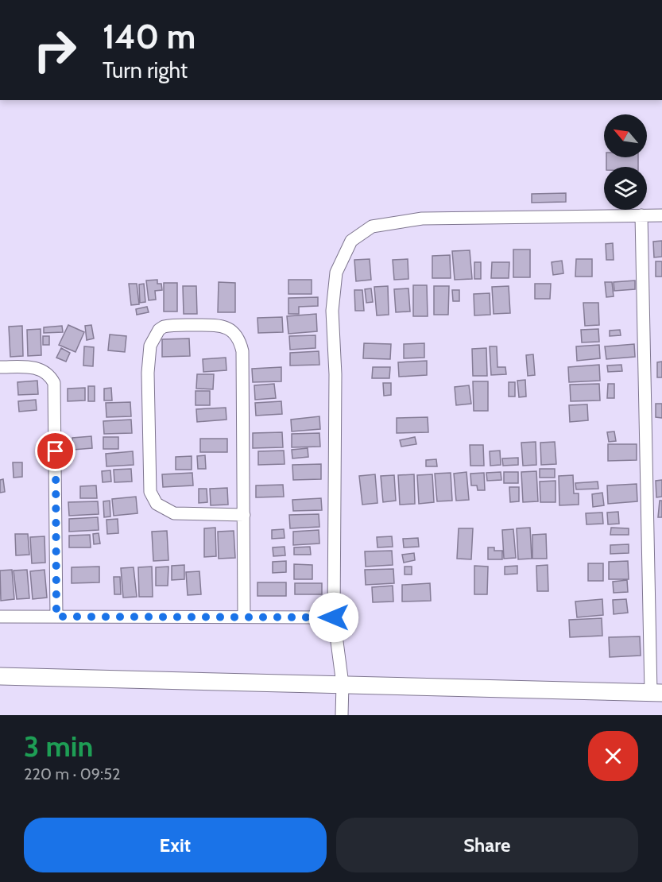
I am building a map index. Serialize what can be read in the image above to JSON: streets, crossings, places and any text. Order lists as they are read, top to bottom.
{
  "north": "top left",
  "page": {
    "turn": ["140 m", "Turn right"],
    "heading": ["3 min", "220 m · 09:52"],
    "buttons": ["Exit", "Share"]
  }
}
